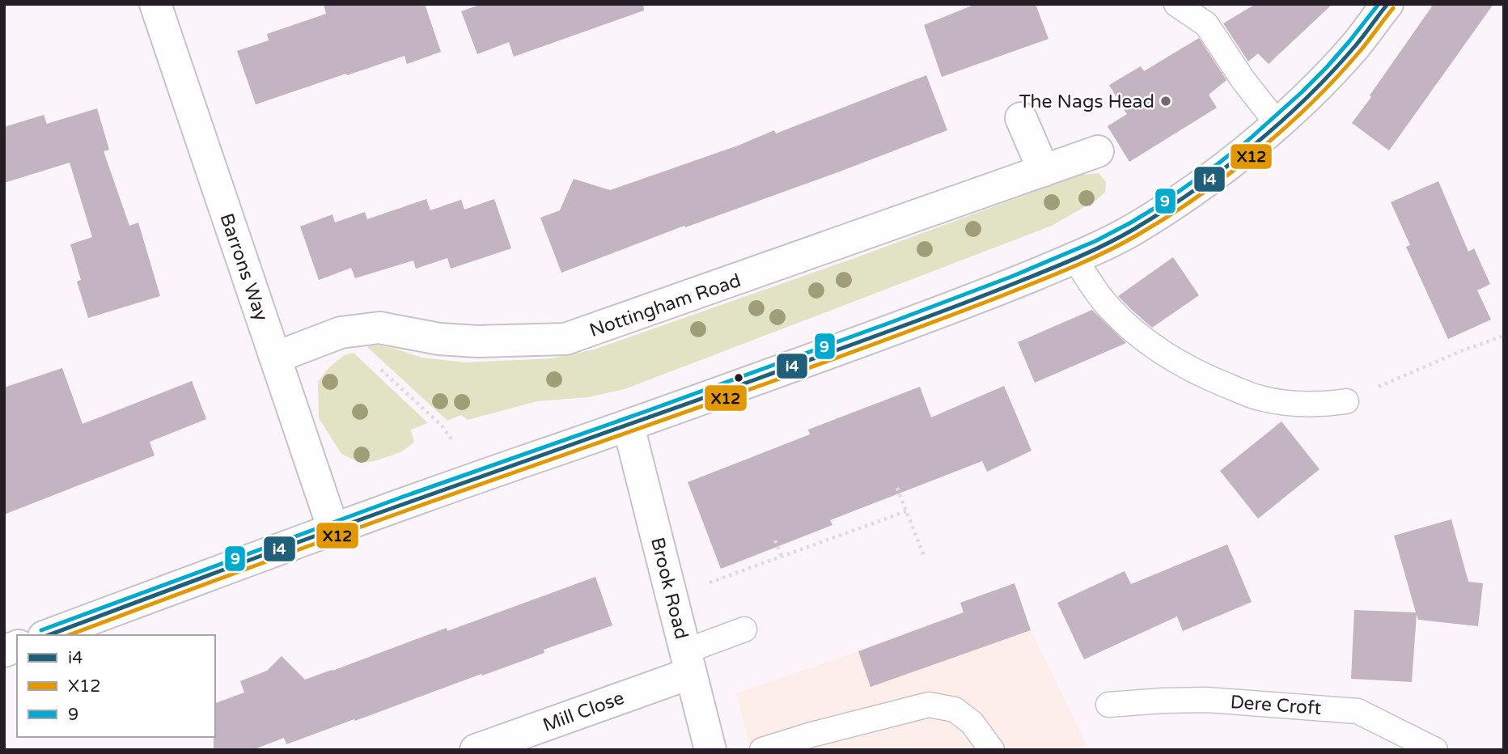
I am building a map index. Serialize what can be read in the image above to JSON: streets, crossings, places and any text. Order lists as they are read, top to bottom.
{
  "streets": {
    "street": [
      "Barrons Way",
      "Nottingham Road",
      "Brook Road",
      "Mill Close"
    ],
    "lane": ["Dere Croft"]
  },
  "crossings": [
    ["Barrons Way", "Nottingham Road"],
    ["Brook Road", "Mill Close"]
  ],
  "places": ["The Nags Head"],
  "lines": ["transit line i4", "transit line 9", "transit line X12"],
  "legend": ["i4", "X12", "9"]
}
